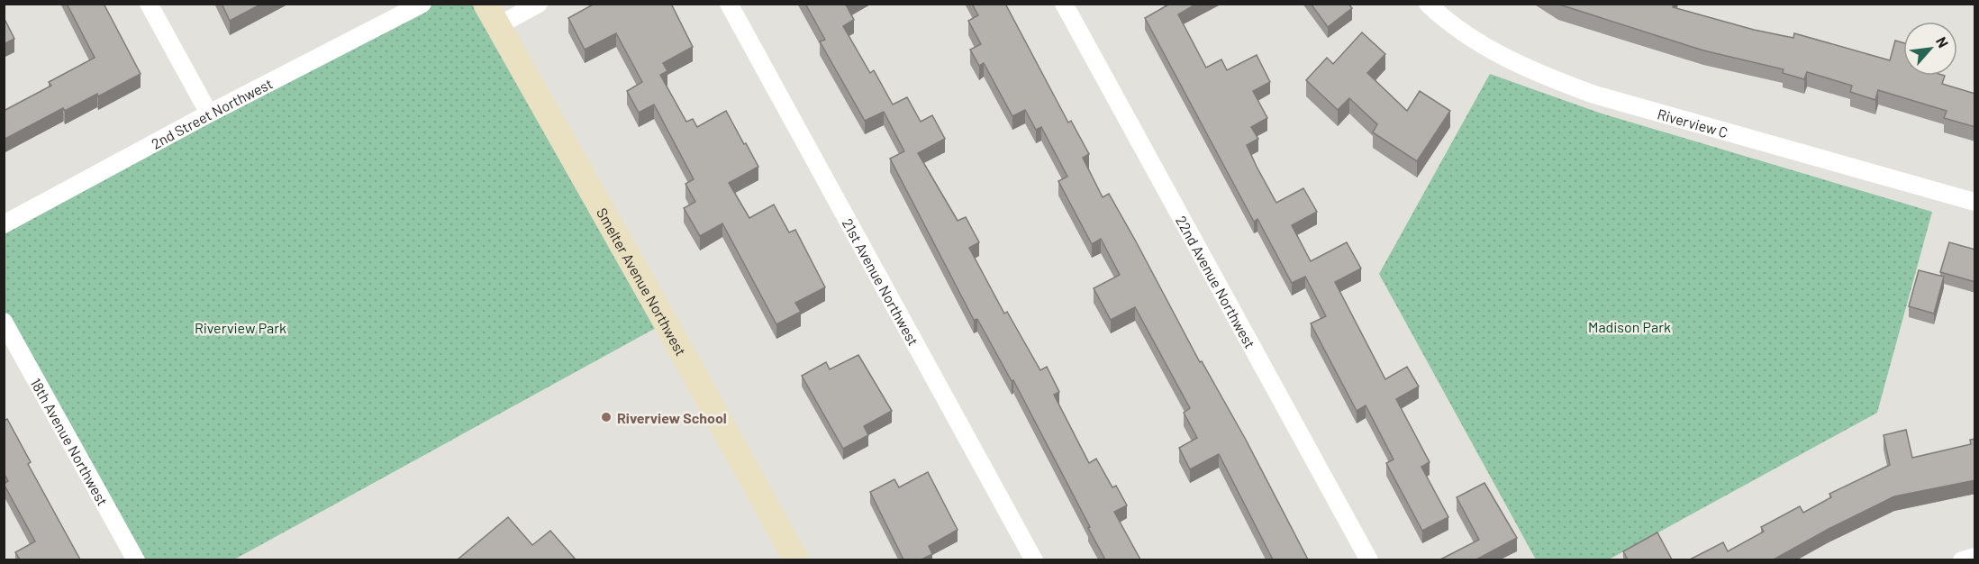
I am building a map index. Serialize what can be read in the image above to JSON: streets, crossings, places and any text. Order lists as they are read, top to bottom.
{
  "streets": {
    "street": [
      "2nd Street Northwest",
      "Riverview C",
      "Smelter Avenue Northwest",
      "21st Avenue Northwest",
      "22nd Avenue Northwest",
      "18th Avenue Northwest"
    ]
  },
  "parks": ["Madison Park", "Riverview Park"],
  "places": ["Riverview School"],
  "north": "top right"
}
